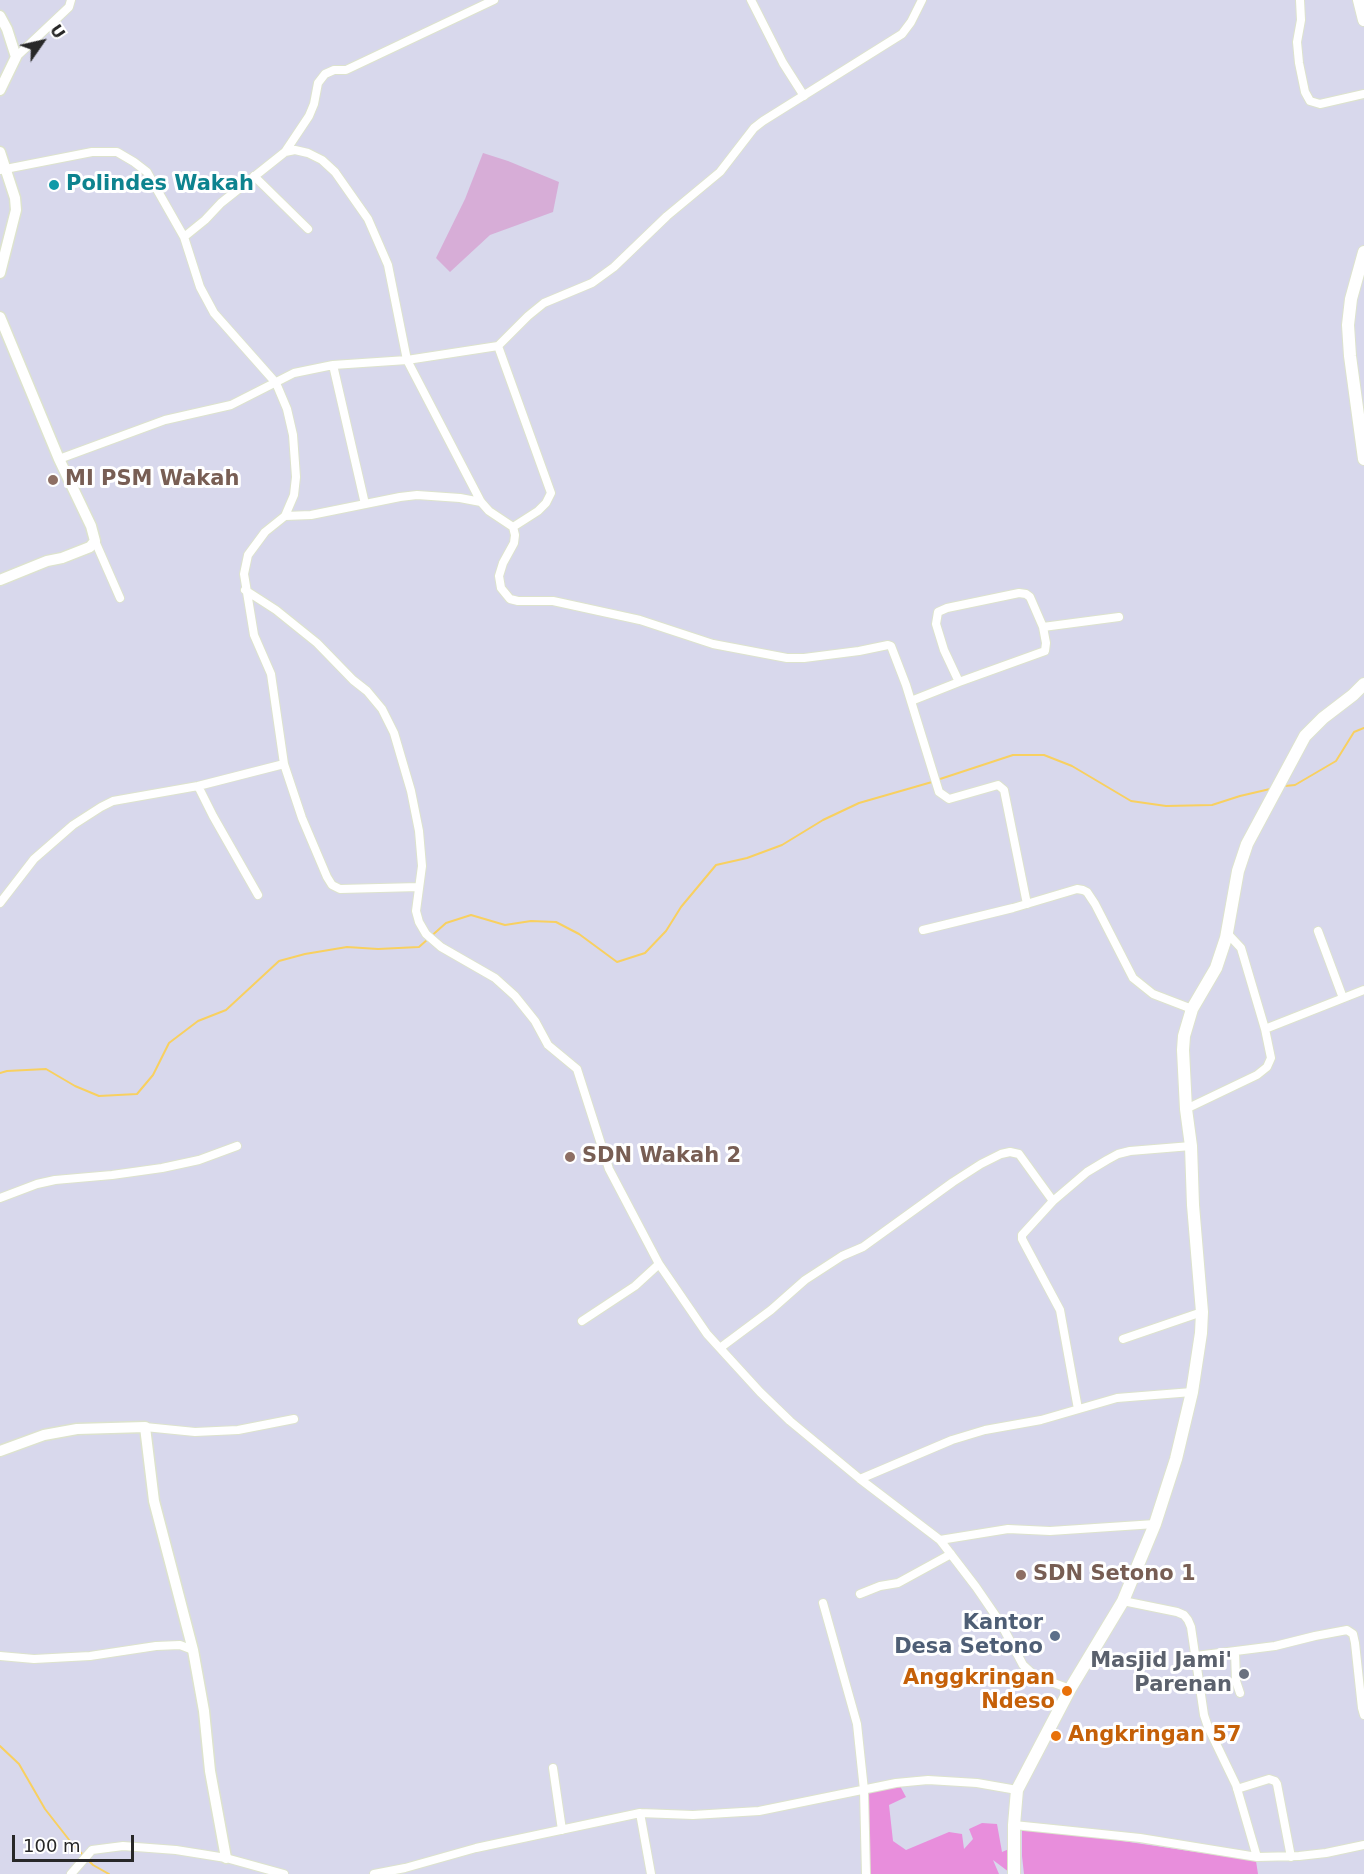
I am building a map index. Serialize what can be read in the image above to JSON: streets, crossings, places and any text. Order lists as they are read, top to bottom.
{
  "places": [
    "Polindes Wakah",
    "MI PSM Wakah",
    "SDN Wakah 2",
    "SDN Setono 1",
    "Kantor Desa Setono",
    "Masjid Jami' Parenan",
    "Anggkringan Ndeso",
    "Angkringan 57"
  ],
  "scale_bar": "100 m",
  "north": "top right"
}
